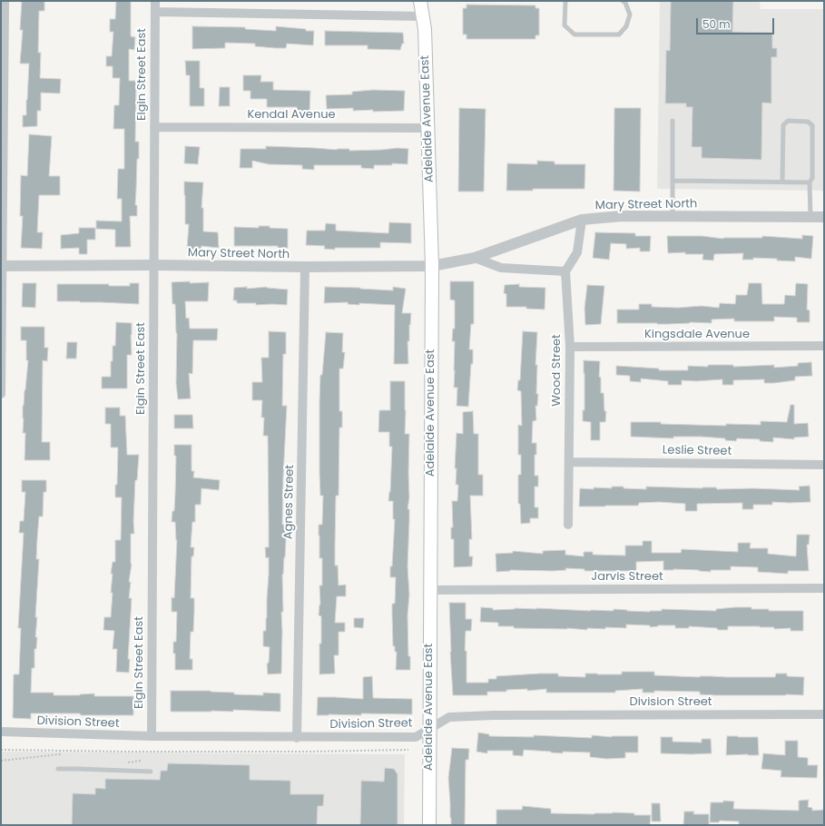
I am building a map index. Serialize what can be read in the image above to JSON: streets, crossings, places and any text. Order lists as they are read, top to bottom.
{
  "streets": {
    "main road": ["Adelaide Avenue East"],
    "street": [
      "Elgin Street East",
      "Kendal Avenue",
      "Mary Street North",
      "Kingsdale Avenue",
      "Wood Street",
      "Leslie Street",
      "Agnes Street",
      "Jarvis Street",
      "Division Street"
    ]
  },
  "crossings": [
    ["Elgin Street East", "Kendal Avenue"],
    ["Elgin Street East", "Mary Street North"],
    ["Elgin Street East", "Division Street"],
    ["Kendal Avenue", "Adelaide Avenue East"],
    ["Adelaide Avenue East", "Mary Street North"],
    ["Adelaide Avenue East", "Jarvis Street"],
    ["Adelaide Avenue East", "Division Street"],
    ["Mary Street North", "Agnes Street"],
    ["Kingsdale Avenue", "Wood Street"],
    ["Wood Street", "Leslie Street"],
    ["Agnes Street", "Division Street"]
  ],
  "scale_bar": "50 m"
}
